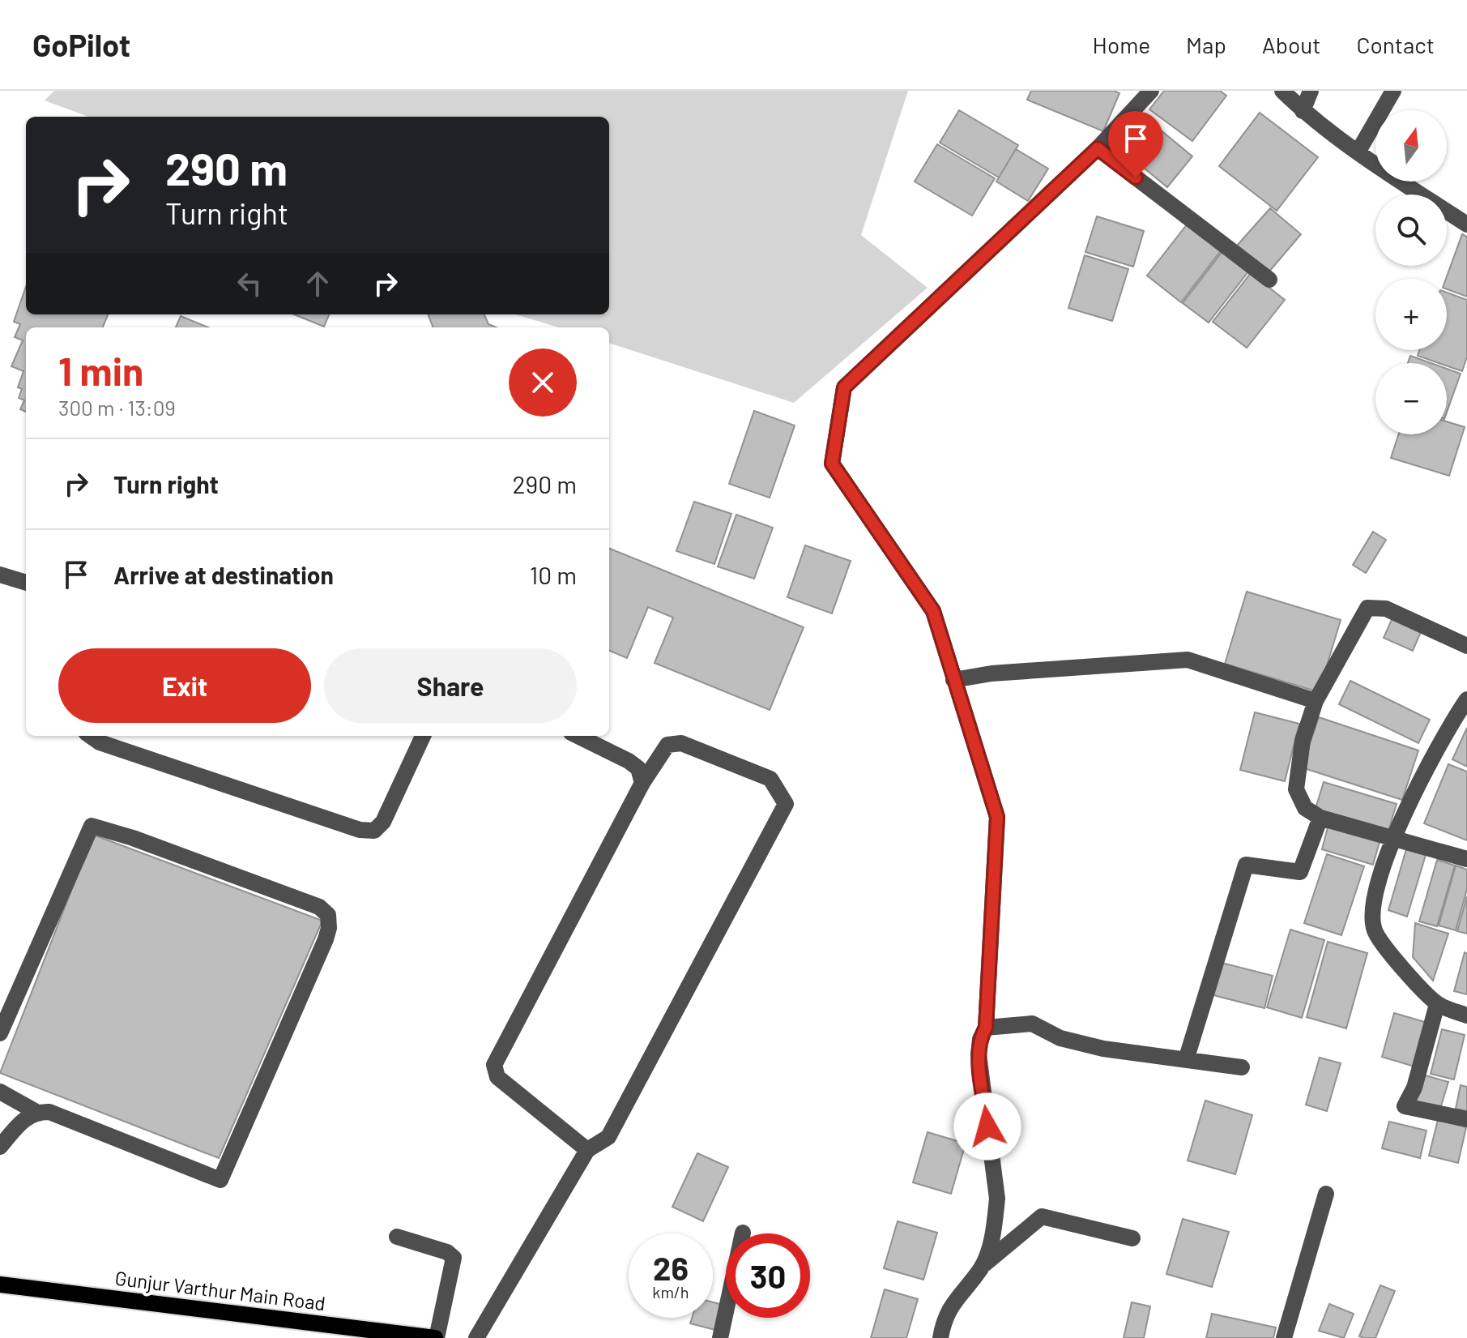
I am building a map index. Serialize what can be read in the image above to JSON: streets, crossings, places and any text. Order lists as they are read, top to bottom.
{
  "streets": {
    "main road": ["Gunjur Varthur Main Road"]
  },
  "north": "top",
  "page": {
    "header": "GoPilot",
    "nav": [
      "Home",
      "Map",
      "About",
      "Contact"
    ],
    "map_buttons": ["+", "−"],
    "turn": ["290 m", "Turn right"],
    "heading": ["1 min", "300 m · 13:09"],
    "list": [
      {
        "name": "Turn right",
        "value": "290 m"
      },
      {
        "name": "Arrive at destination",
        "value": "10 m"
      }
    ],
    "buttons": ["Exit", "Share"],
    "speed": "26 km/h",
    "limit": "30"
  }
}
